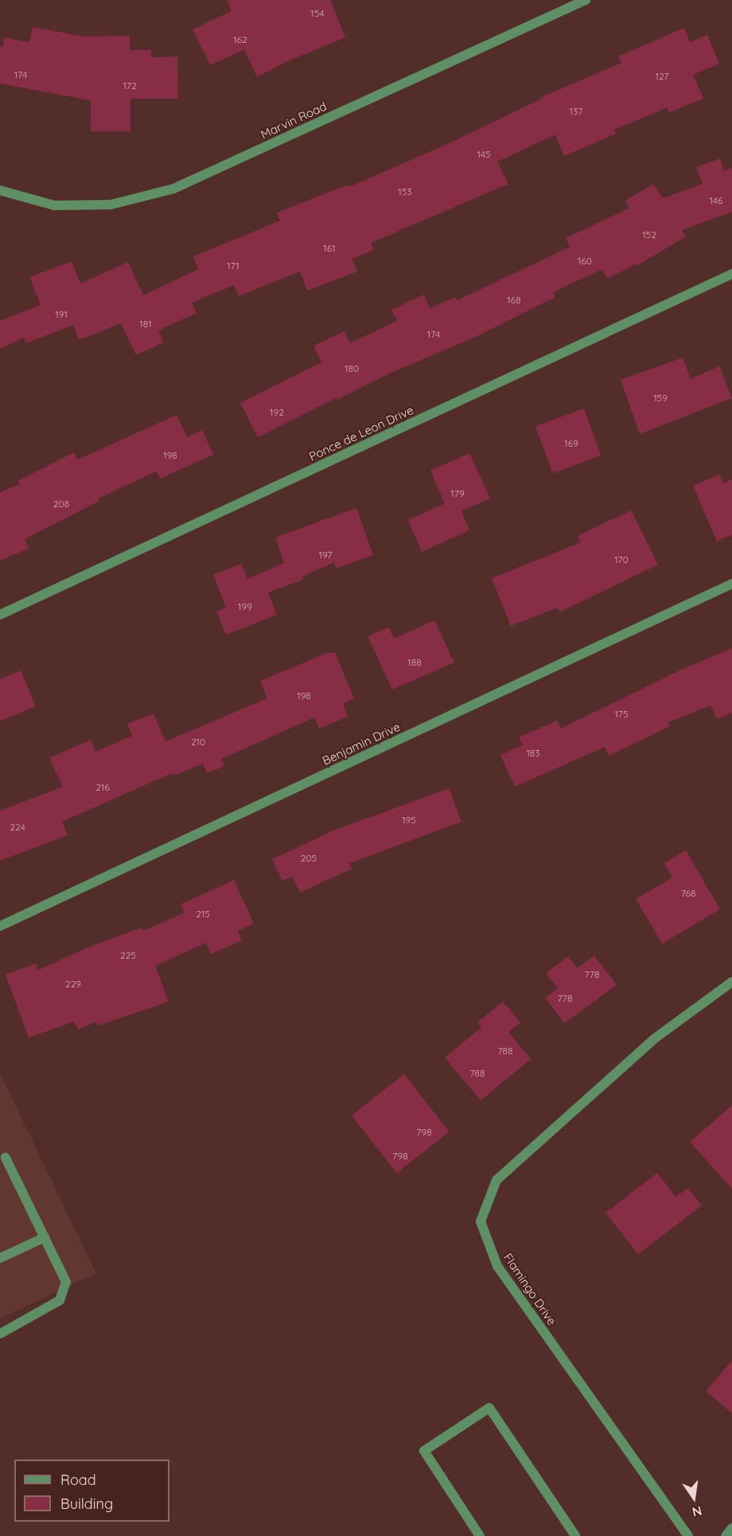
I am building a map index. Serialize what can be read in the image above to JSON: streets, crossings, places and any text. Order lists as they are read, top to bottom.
{
  "streets": {
    "street": [
      "Marvin Road",
      "Ponce de Leon Drive",
      "Benjamin Drive",
      "Flamingo Drive"
    ]
  },
  "house_numbers": [
    "154",
    "162",
    "174",
    "127",
    "172",
    "137",
    "145",
    "153",
    "146",
    "152",
    "161",
    "160",
    "171",
    "168",
    "191",
    "181",
    "174",
    "180",
    "159",
    "192",
    "169",
    "198",
    "179",
    "208",
    "197",
    "170",
    "199",
    "188",
    "198",
    "175",
    "210",
    "183",
    "216",
    "195",
    "224",
    "205",
    "768",
    "215",
    "225",
    "778",
    "229",
    "778",
    "788",
    "788",
    "798",
    "798"
  ],
  "legend": ["Road", "Building"],
  "north": "bottom"
}
